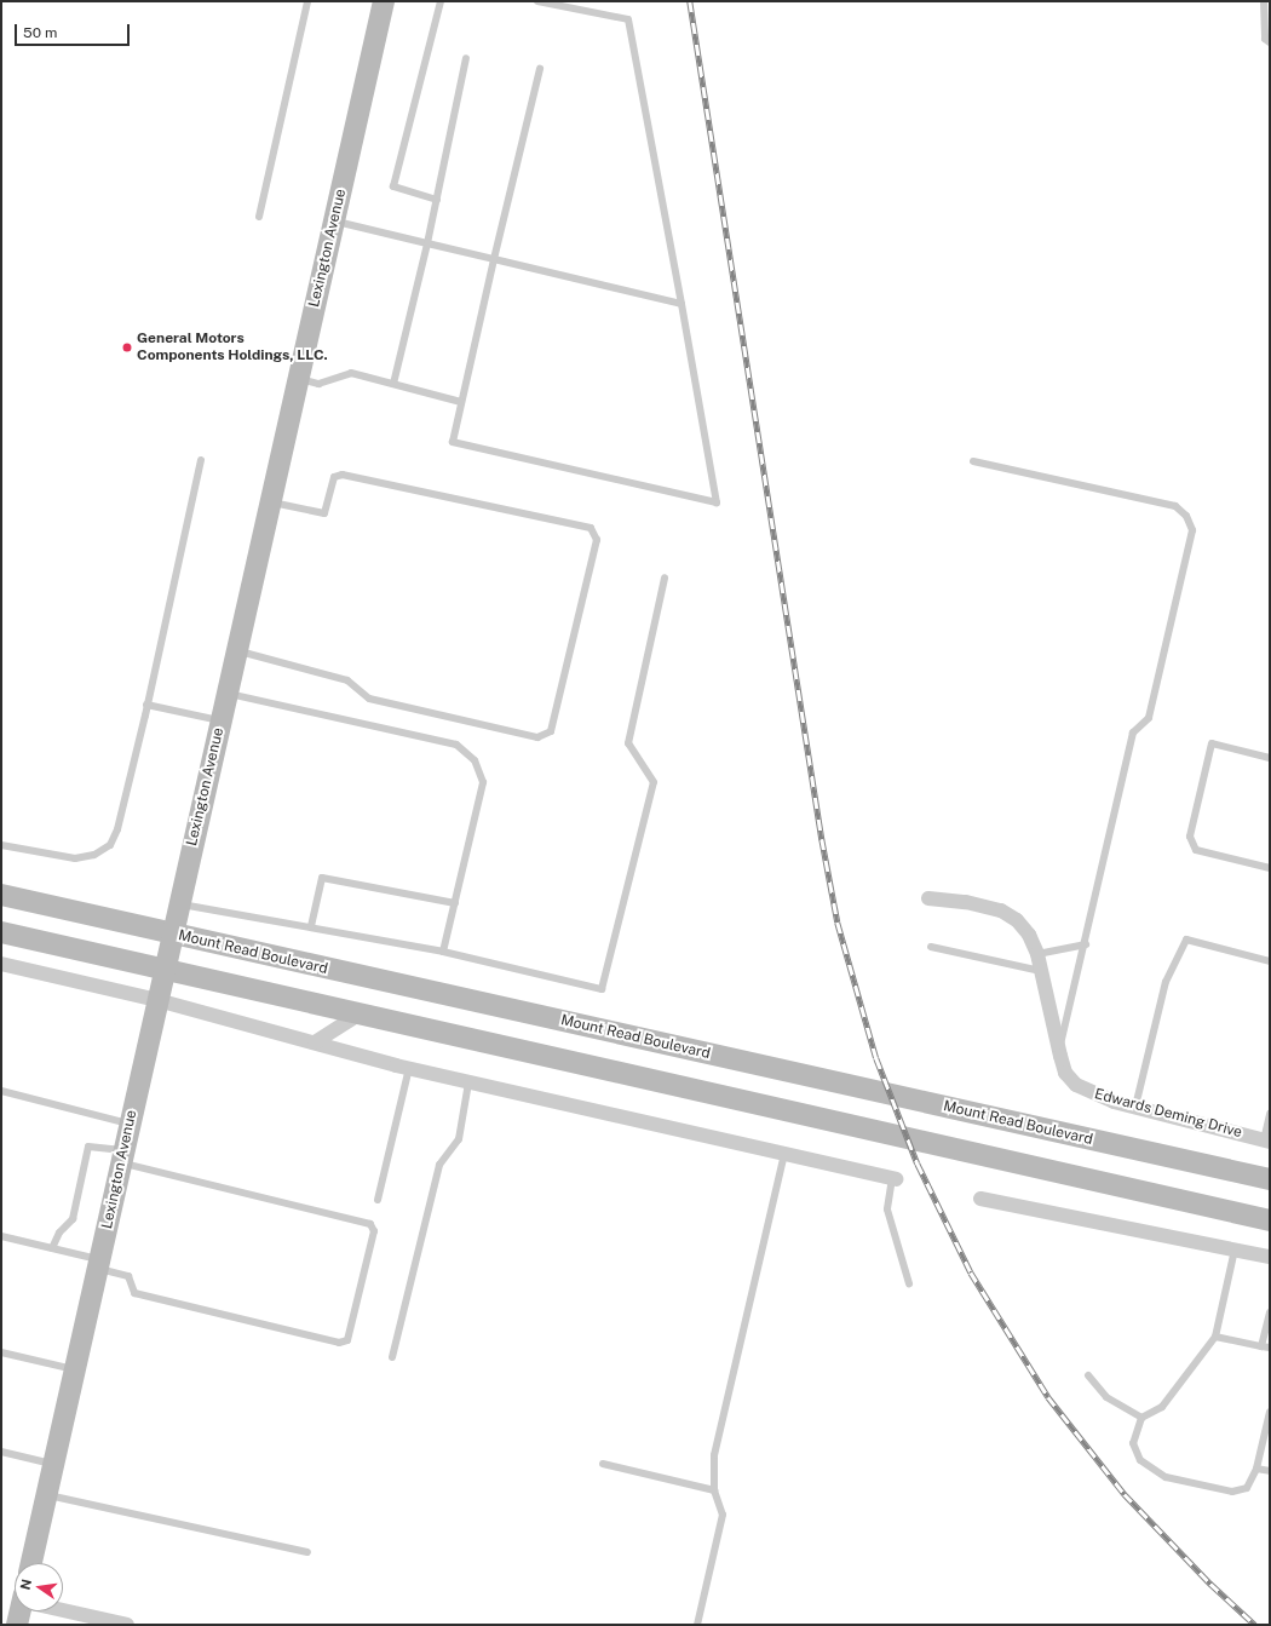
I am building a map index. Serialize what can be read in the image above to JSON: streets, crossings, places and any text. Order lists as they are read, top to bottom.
{
  "streets": {
    "main road": ["Lexington Avenue", "Mount Read Boulevard"],
    "street": ["Edwards Deming Drive"]
  },
  "crossings": [
    ["Lexington Avenue", "Mount Read Boulevard"]
  ],
  "places": ["General Motors Components Holdings, LLC."],
  "scale_bar": "50 m",
  "north": "left"
}
